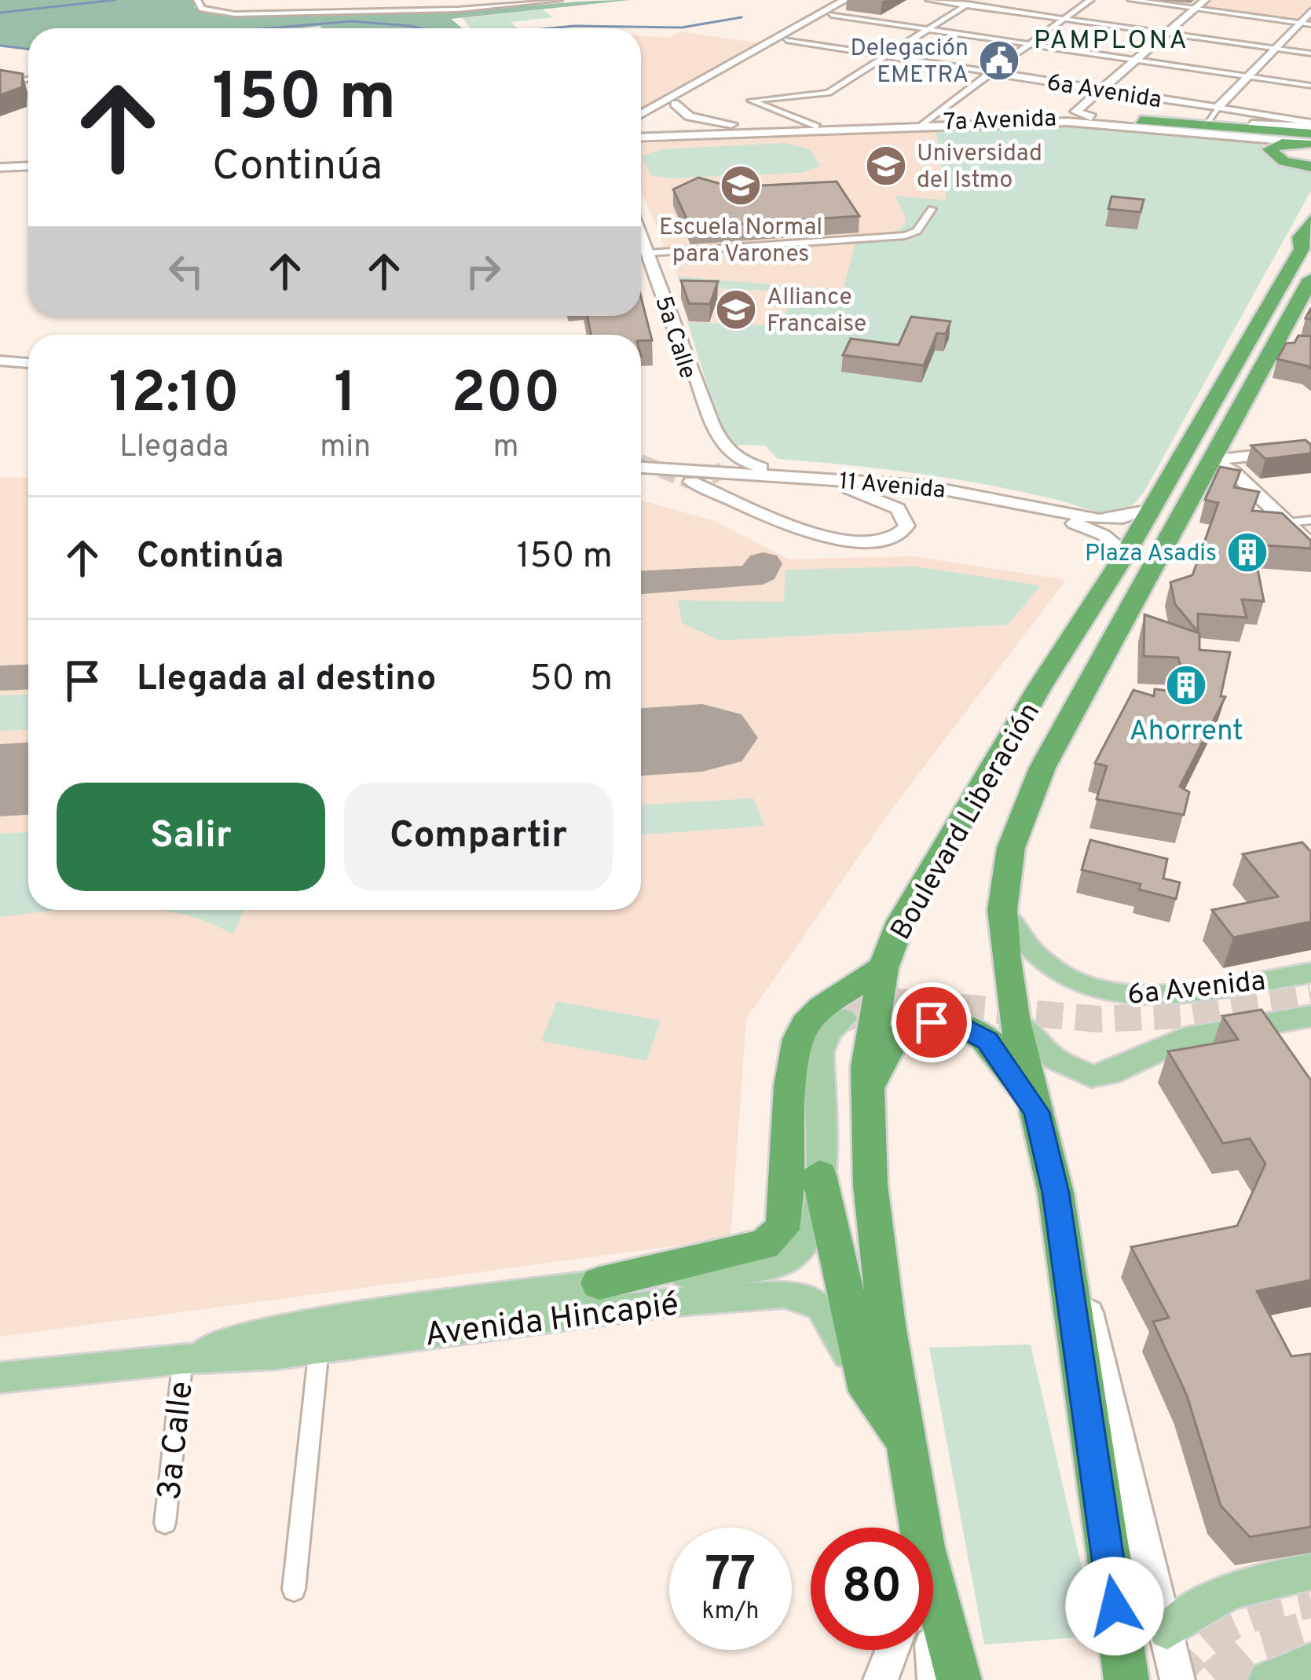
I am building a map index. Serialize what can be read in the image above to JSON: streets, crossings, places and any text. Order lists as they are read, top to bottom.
{
  "streets": {
    "highway": ["Boulevard Liberación"],
    "main road": [
      "6a Avenida",
      "7a Avenida",
      "5a Calle",
      "11 Avenida",
      "Avenida Hincapié"
    ],
    "street": ["3a Calle"]
  },
  "crossings": [
    ["6a Avenida", "Boulevard Liberación"],
    ["11 Avenida", "Boulevard Liberación"],
    ["Avenida Hincapié", "3a Calle"]
  ],
  "districts": ["PAMPLONA"],
  "places": {
    "public building": ["Delegación EMETRA"],
    "school or university": ["Universidad del Istmo", "Escuela Normal para Varones", "Alliance Francaise"],
    "building": ["Plaza Asadis", "Ahorrent"]
  },
  "page": {
    "turn": ["150 m", "Continúa"],
    "eta": [
      "12:10",
      "Llegada",
      "1",
      "min",
      "200",
      "m"
    ],
    "list": [
      {
        "name": "Continúa",
        "value": "150 m"
      },
      {
        "name": "Llegada al destino",
        "value": "50 m"
      }
    ],
    "buttons": ["Salir", "Compartir"],
    "speed": "77 km/h",
    "limit": "80"
  }
}
